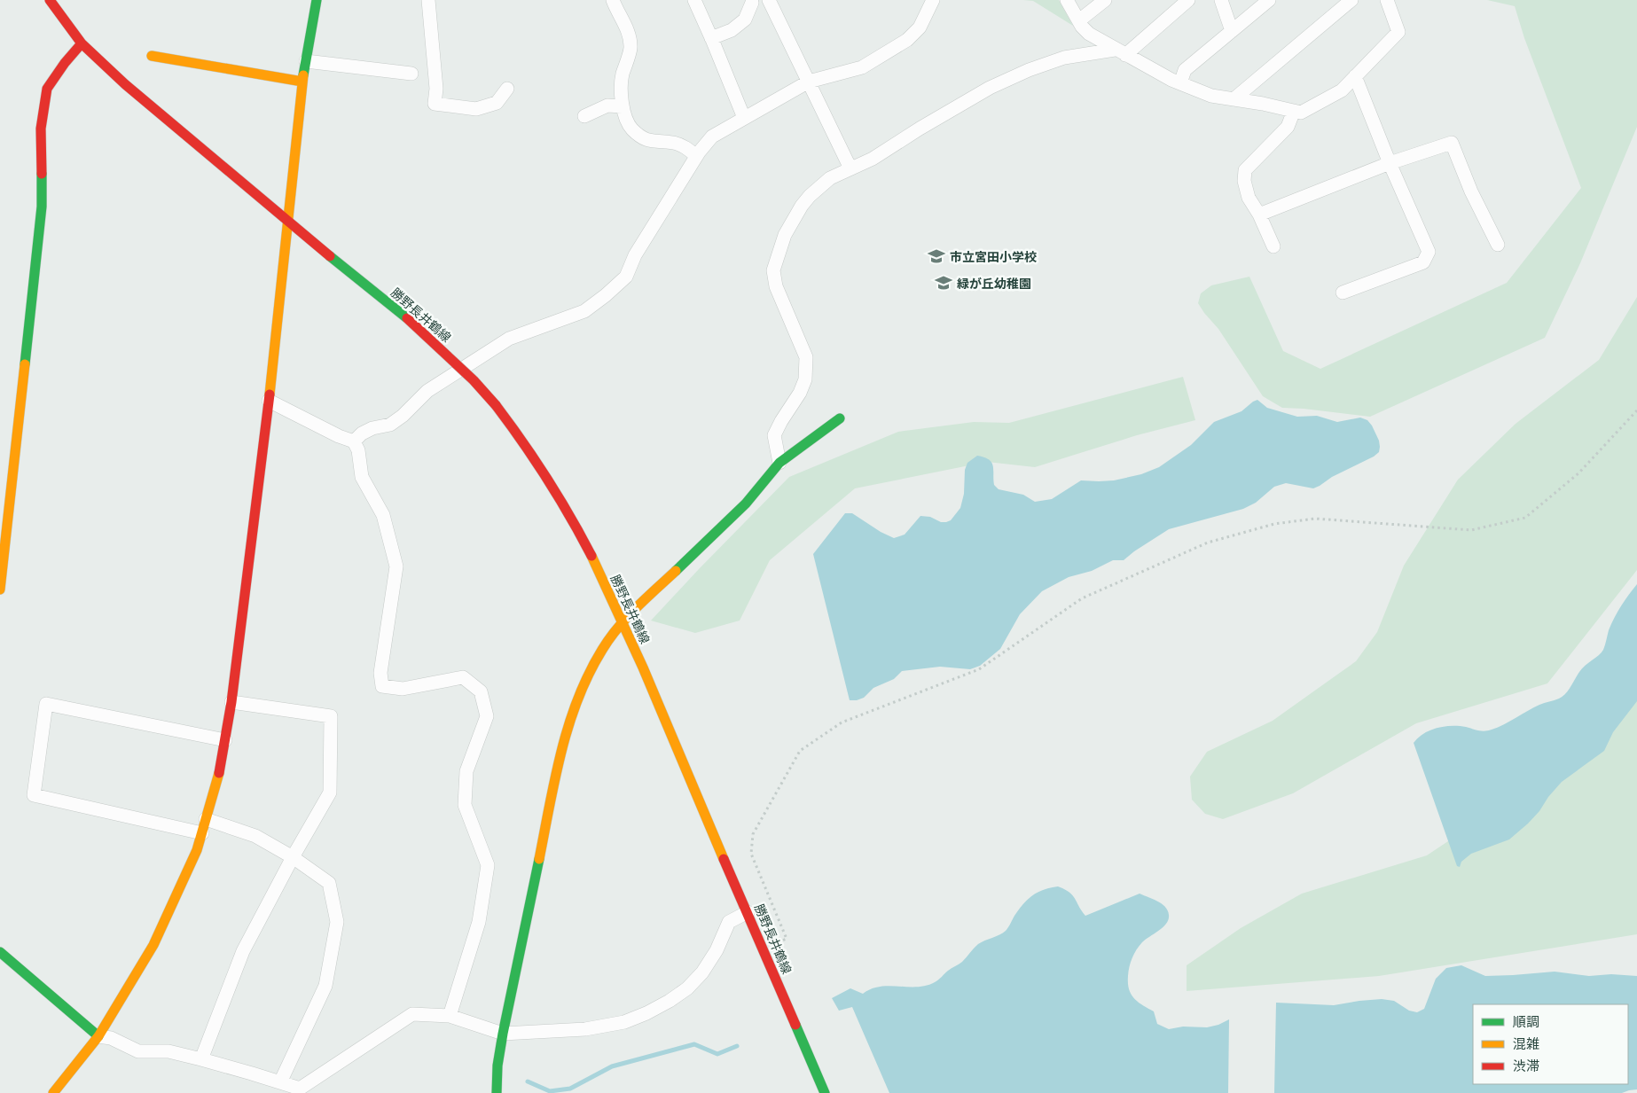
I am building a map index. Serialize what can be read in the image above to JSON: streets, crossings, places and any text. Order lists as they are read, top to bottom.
{
  "streets": {
    "street": ["勝野長井鶴線"]
  },
  "places": {
    "school or university": ["市立宮田小学校", "緑が丘幼稚園"]
  },
  "legend": ["順調", "混雑", "渋滞"]
}
